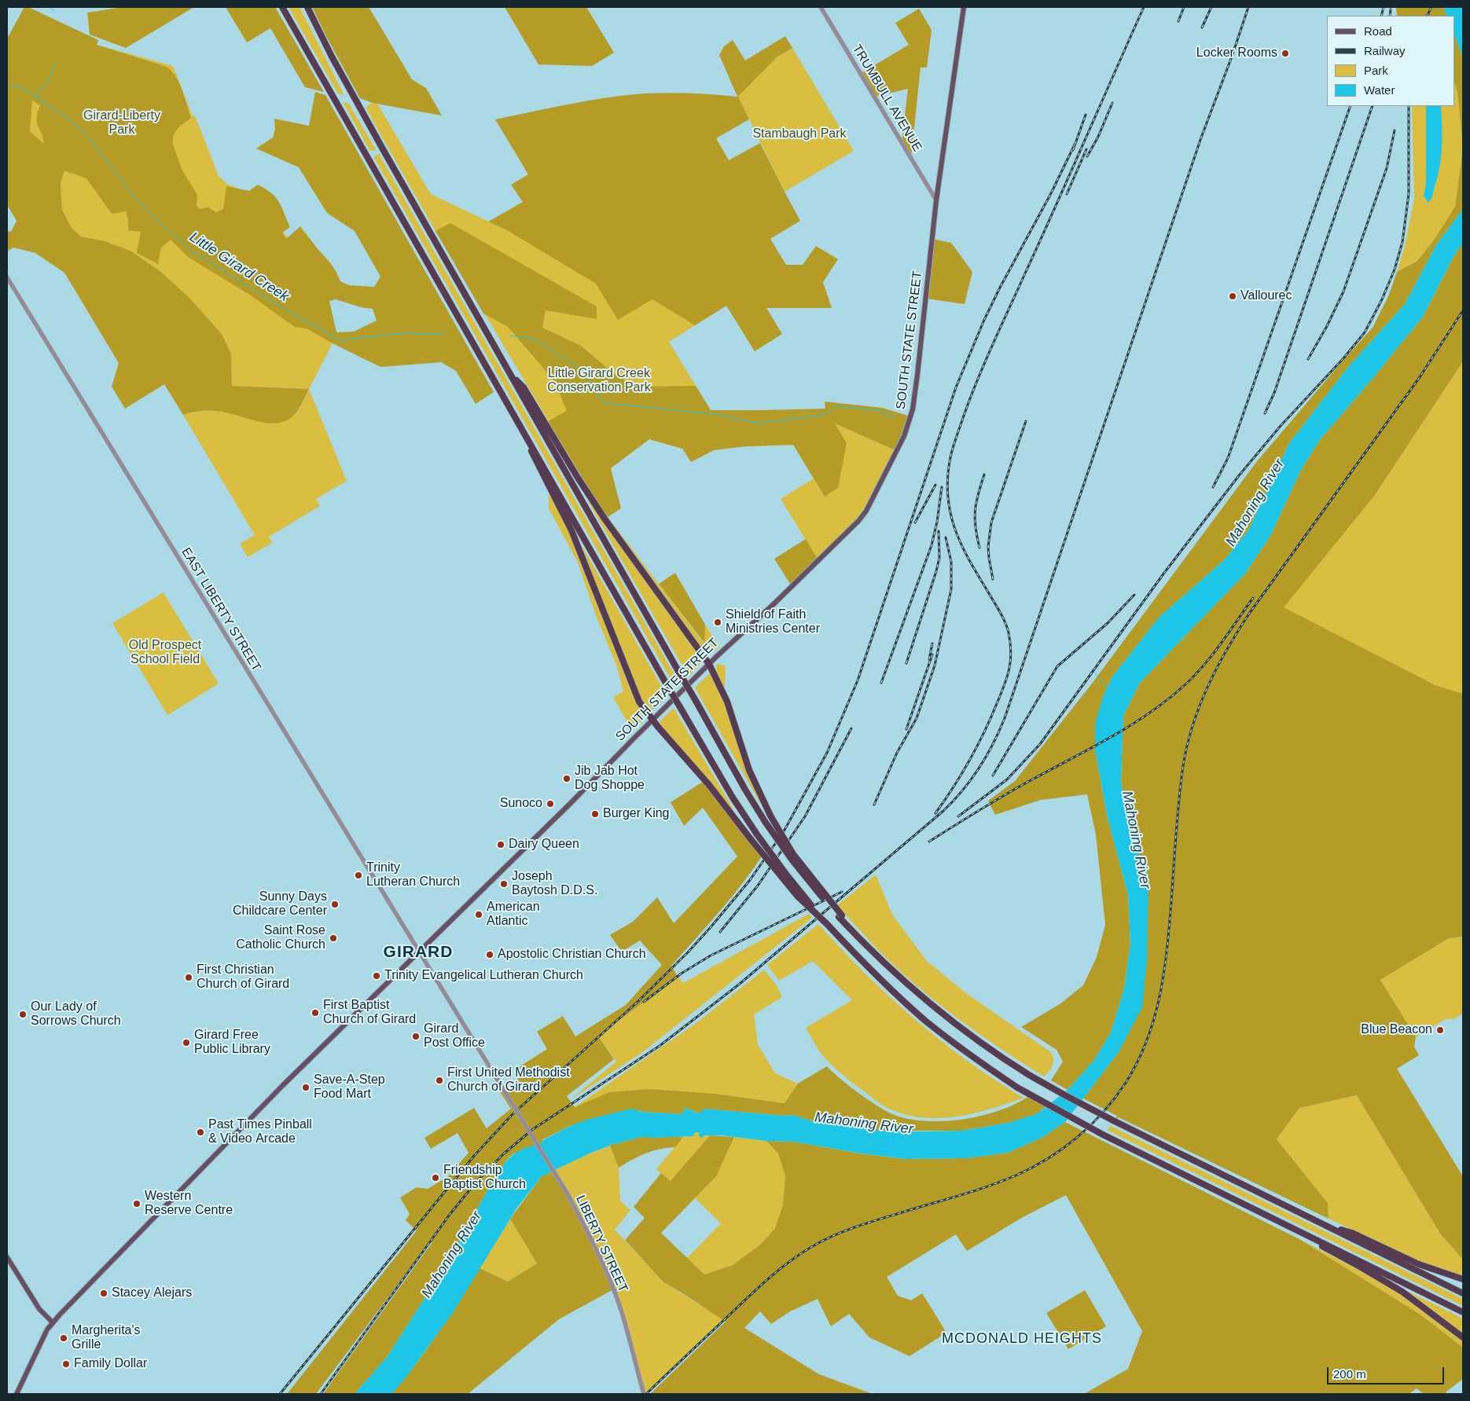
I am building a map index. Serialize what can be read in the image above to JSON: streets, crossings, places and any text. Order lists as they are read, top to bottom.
{
  "streets": {
    "main road": ["SOUTH STATE STREET"],
    "street": ["TRUMBULL AVENUE", "EAST LIBERTY STREET", "LIBERTY STREET"]
  },
  "crossings": [
    ["TRUMBULL AVENUE", "SOUTH STATE STREET"],
    ["SOUTH STATE STREET", "EAST LIBERTY STREET"],
    ["EAST LIBERTY STREET", "LIBERTY STREET"]
  ],
  "districts": ["GIRARD", "MCDONALD HEIGHTS"],
  "water": ["Little Girard Creek", "Mahoning River"],
  "parks": [
    "Girard-Liberty Park",
    "Stambaugh Park",
    "Little Girard Creek Conservation Park",
    "Old Prospect School Field"
  ],
  "places": [
    "Locker Rooms",
    "Vallourec",
    "Shield of Faith Ministries Center",
    "Jib Jab Hot Dog Shoppe",
    "Sunoco",
    "Burger King",
    "Dairy Queen",
    "Trinity Lutheran Church",
    "Joseph Baytosh D.D.S.",
    "Sunny Days Childcare Center",
    "American Atlantic",
    "Saint Rose Catholic Church",
    "Apostolic Christian Church",
    "Trinity Evangelical Lutheran Church",
    "First Christian Church of Girard",
    "First Baptist Church of Girard",
    "Our Lady of Sorrows Church",
    "Blue Beacon",
    "Girard Post Office",
    "Girard Free Public Library",
    "First United Methodist Church of Girard",
    "Save-A-Step Food Mart",
    "Past Times Pinball & Video Arcade",
    "Friendship Baptist Church",
    "Western Reserve Centre",
    "Stacey Alejars",
    "Margherita's Grille",
    "Family Dollar"
  ],
  "legend": [
    "Road",
    "Railway",
    "Park",
    "Water"
  ],
  "scale_bar": "200 m"
}
